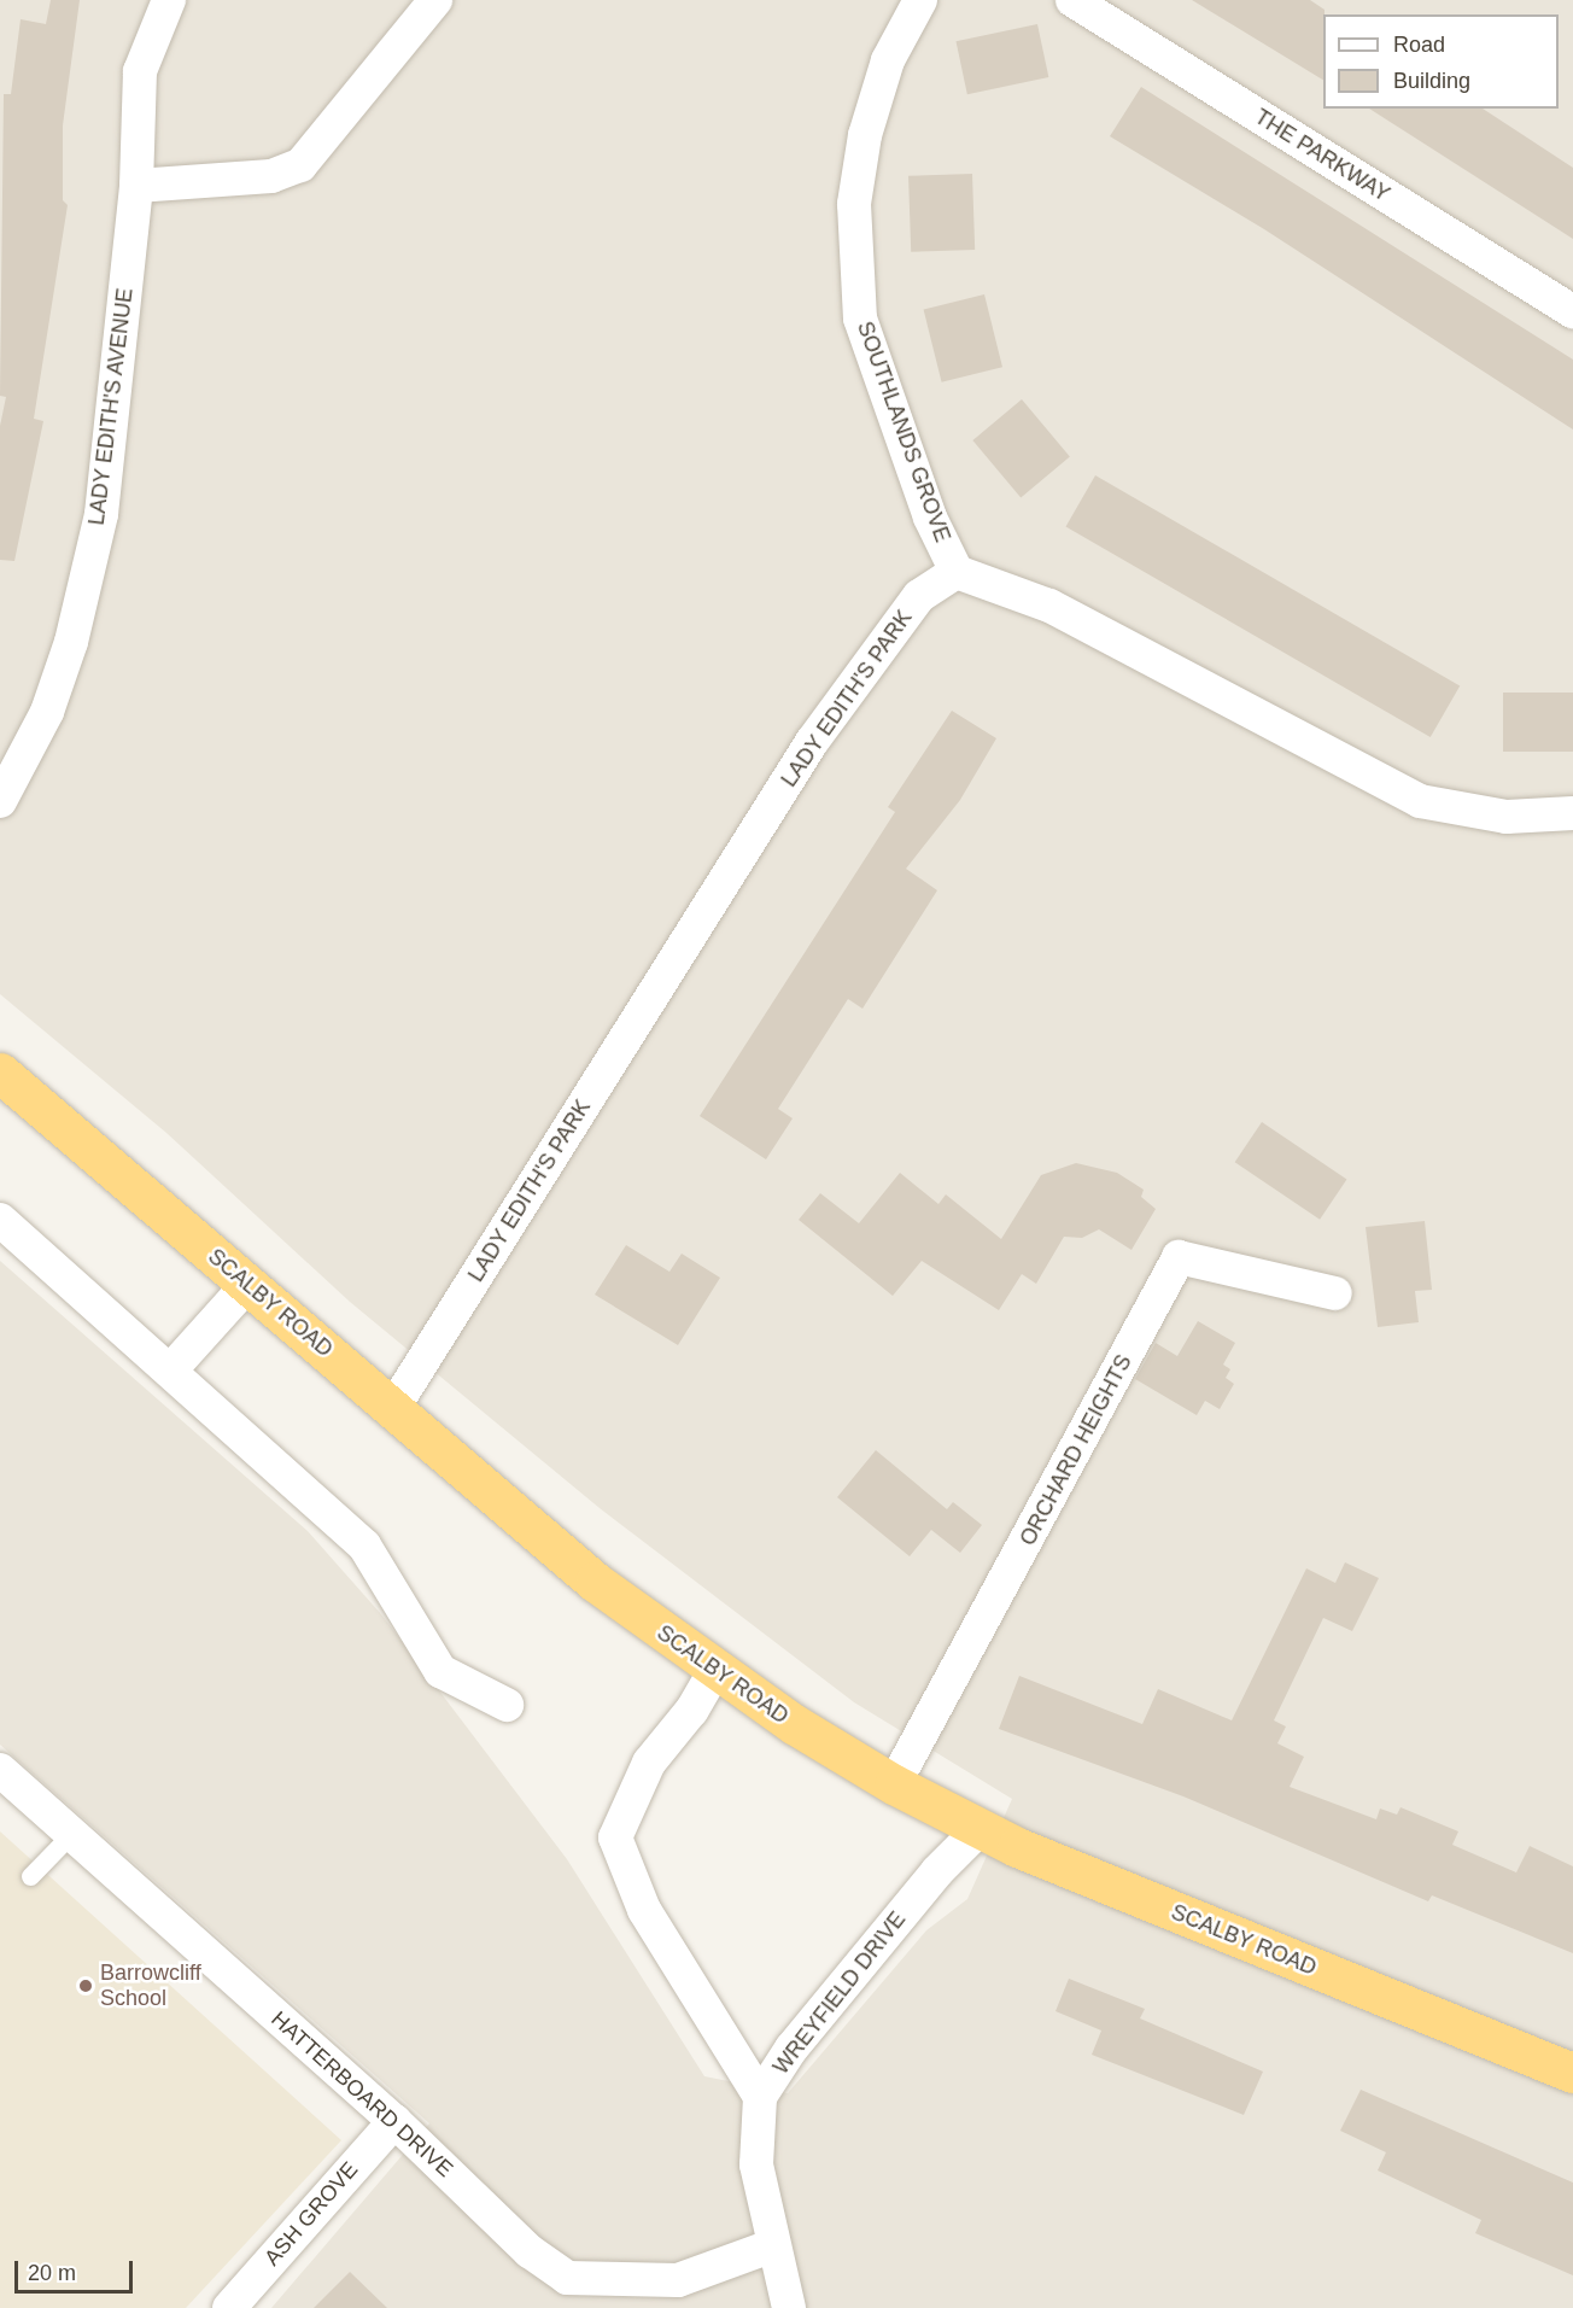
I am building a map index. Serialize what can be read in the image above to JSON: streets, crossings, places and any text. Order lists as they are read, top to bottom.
{
  "streets": {
    "highway": ["SCALBY ROAD"],
    "street": [
      "THE PARKWAY",
      "LADY EDITH'S AVENUE",
      "SOUTHLANDS GROVE",
      "LADY EDITH'S PARK",
      "ORCHARD HEIGHTS",
      "WREYFIELD DRIVE",
      "HATTERBOARD DRIVE",
      "ASH GROVE"
    ]
  },
  "crossings": [
    ["SOUTHLANDS GROVE", "LADY EDITH'S PARK"],
    ["LADY EDITH'S PARK", "SCALBY ROAD"],
    ["SCALBY ROAD", "ORCHARD HEIGHTS"],
    ["SCALBY ROAD", "WREYFIELD DRIVE"],
    ["WREYFIELD DRIVE", "HATTERBOARD DRIVE"],
    ["HATTERBOARD DRIVE", "ASH GROVE"]
  ],
  "places": ["Barrowcliff School"],
  "legend": ["Road", "Building"],
  "scale_bar": "20 m"
}
